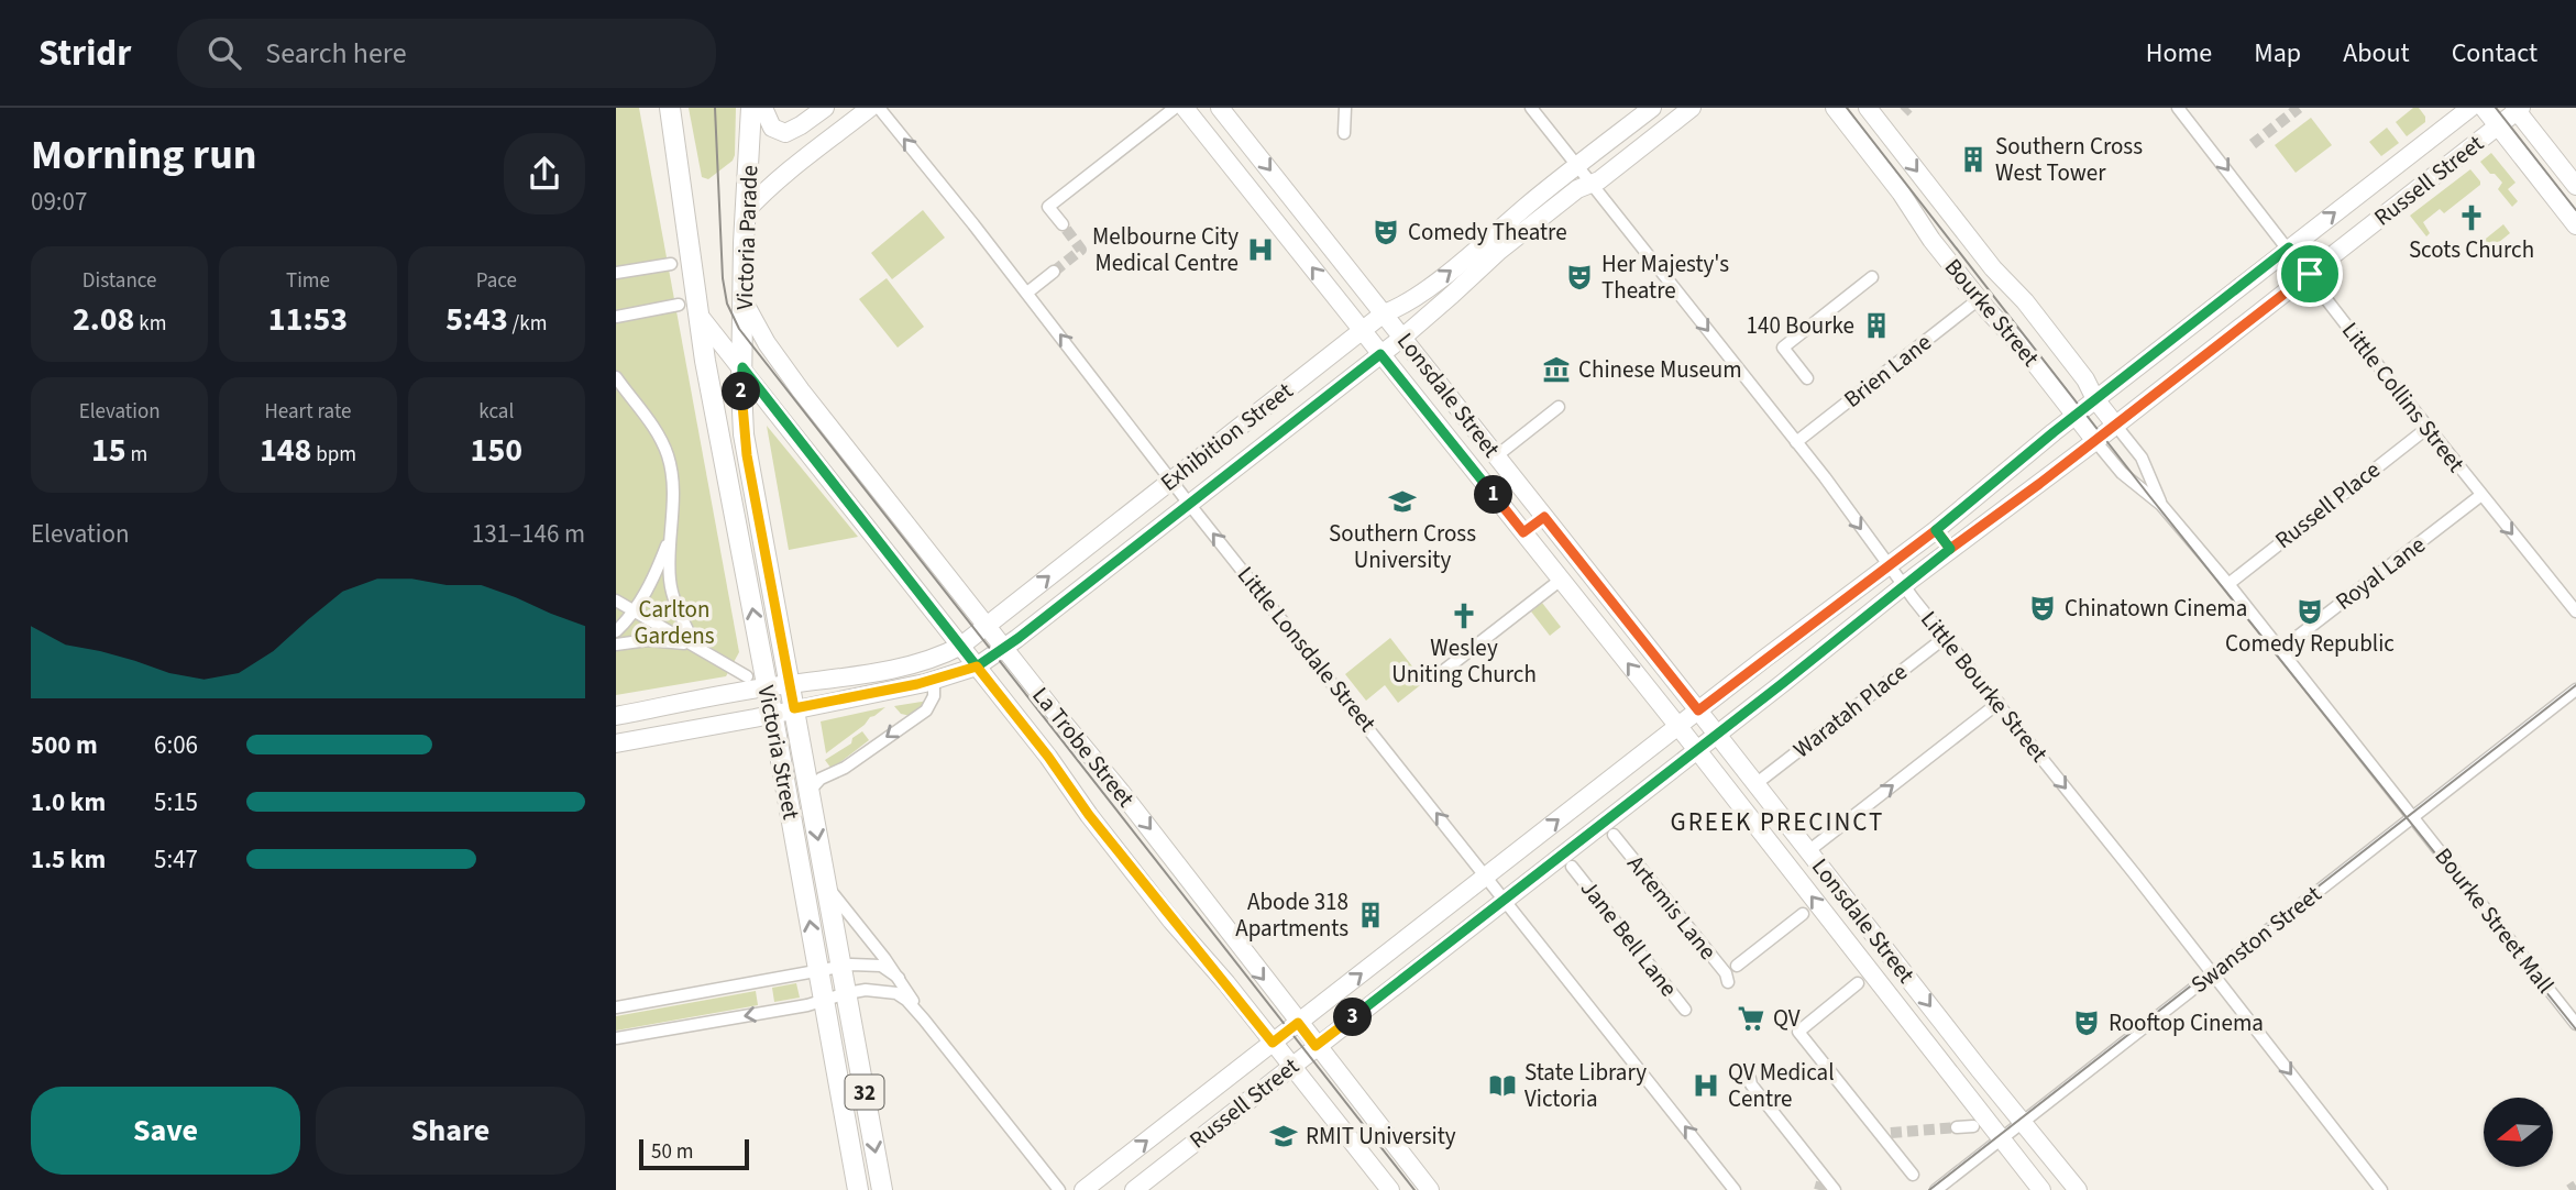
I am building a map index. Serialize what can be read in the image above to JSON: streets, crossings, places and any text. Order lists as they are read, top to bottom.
{
  "streets": {
    "main road": [
      "Russell Street",
      "Victoria Parade",
      "Bourke Street",
      "Lonsdale Street",
      "Exhibition Street",
      "La Trobe Street",
      "Victoria Street",
      "32"
    ],
    "street": [
      "Brien Lane",
      "Little Collins Street",
      "Russell Place",
      "Royal Lane",
      "Little Lonsdale Street",
      "Little Bourke Street",
      "Waratah Place",
      "Artemis Lane",
      "Bourke Street Mall",
      "Jane Bell Lane",
      "Swanston Street"
    ]
  },
  "crossings": [
    ["Russell Street", "Bourke Street"],
    ["Russell Street", "Lonsdale Street"],
    ["Russell Street", "Little Collins Street"],
    ["Russell Street", "Little Lonsdale Street"],
    ["Russell Street", "Little Bourke Street"],
    ["Russell Street", "La Trobe Street"],
    ["Victoria Parade", "La Trobe Street"],
    ["Victoria Parade", "Victoria Street"],
    ["Bourke Street", "Brien Lane"],
    ["Bourke Street", "Russell Place"],
    ["Bourke Street", "Royal Lane"],
    ["Bourke Street", "Bourke Street Mall"],
    ["Bourke Street", "Swanston Street"],
    ["Brien Lane", "Little Bourke Street"],
    ["Lonsdale Street", "Exhibition Street"],
    ["Lonsdale Street", "Waratah Place"],
    ["Lonsdale Street", "Swanston Street"],
    ["Little Collins Street", "Russell Place"],
    ["Little Collins Street", "Royal Lane"],
    ["Exhibition Street", "Little Lonsdale Street"],
    ["Exhibition Street", "Little Bourke Street"],
    ["Exhibition Street", "La Trobe Street"],
    ["Exhibition Street", "Victoria Street"],
    ["Little Bourke Street", "Waratah Place"],
    ["Little Bourke Street", "Swanston Street"],
    ["La Trobe Street", "Victoria Street"],
    ["Bourke Street Mall", "Swanston Street"]
  ],
  "one_way": ["Little Collins Street", "Little Lonsdale Street", "Little Bourke Street"],
  "districts": ["GREEK PRECINCT"],
  "parks": ["Carlton Gardens"],
  "places": {
    "building": ["Southern Cross West Tower", "140 Bourke", "Abode 318 Apartments"],
    "church": ["Scots Church", "Wesley Uniting Church"],
    "theatre": [
      "Comedy Theatre",
      "Her Majesty's Theatre",
      "Chinatown Cinema",
      "Comedy Republic",
      "Rooftop Cinema"
    ],
    "hospital": ["Melbourne City Medical Centre", "QV Medical Centre"],
    "museum": ["Chinese Museum"],
    "school or university": ["Southern Cross University", "RMIT University"],
    "supermarket": ["QV"],
    "library": ["State Library Victoria"]
  },
  "scale_bar": "50 m",
  "north": "left",
  "page": {
    "header": "Stridr",
    "search": "Search here",
    "nav": [
      "Home",
      "Map",
      "About",
      "Contact"
    ],
    "heading": ["Morning run", "09:07"],
    "stats": [
      ["Distance", "2.08 km"],
      ["Time", "11:53"],
      ["Pace", "5:43 /km"],
      ["Elevation", "15 m"],
      ["Heart rate", "148 bpm"],
      ["kcal", "150"]
    ],
    "pins": ["2", "1", "3"],
    "chart": ["Elevation", "131–146 m"],
    "list": [
      {
        "name": "500 m",
        "note": "6:06"
      },
      {
        "name": "1.0 km",
        "note": "5:15"
      },
      {
        "name": "1.5 km",
        "note": "5:47"
      }
    ],
    "buttons": ["Save", "Share"],
    "scale": "50 m"
  }
}
